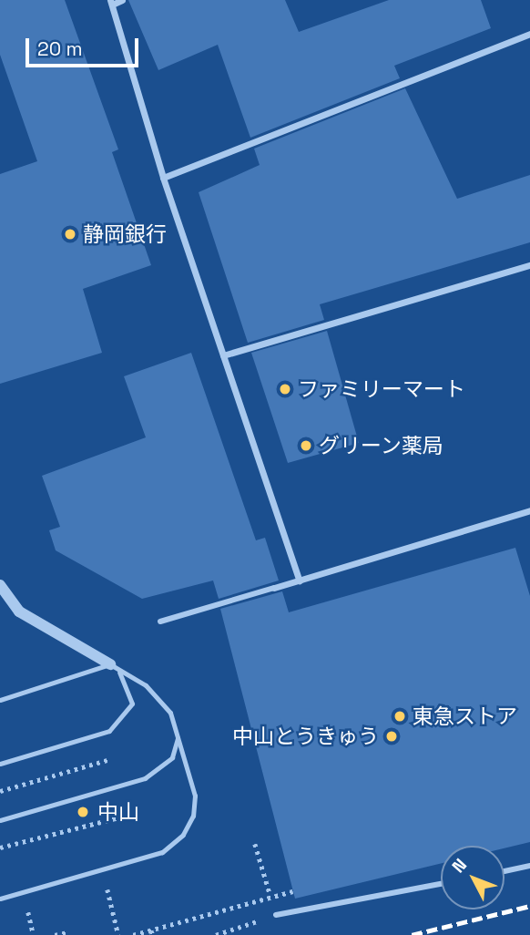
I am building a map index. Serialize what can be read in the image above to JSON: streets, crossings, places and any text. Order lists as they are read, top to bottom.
{
  "places": [
    "静岡銀行",
    "ファミリーマート",
    "グリーン薬局",
    "東急ストア",
    "中山とうきゅう",
    "中山"
  ],
  "scale_bar": "20 m",
  "north": "top left"
}
